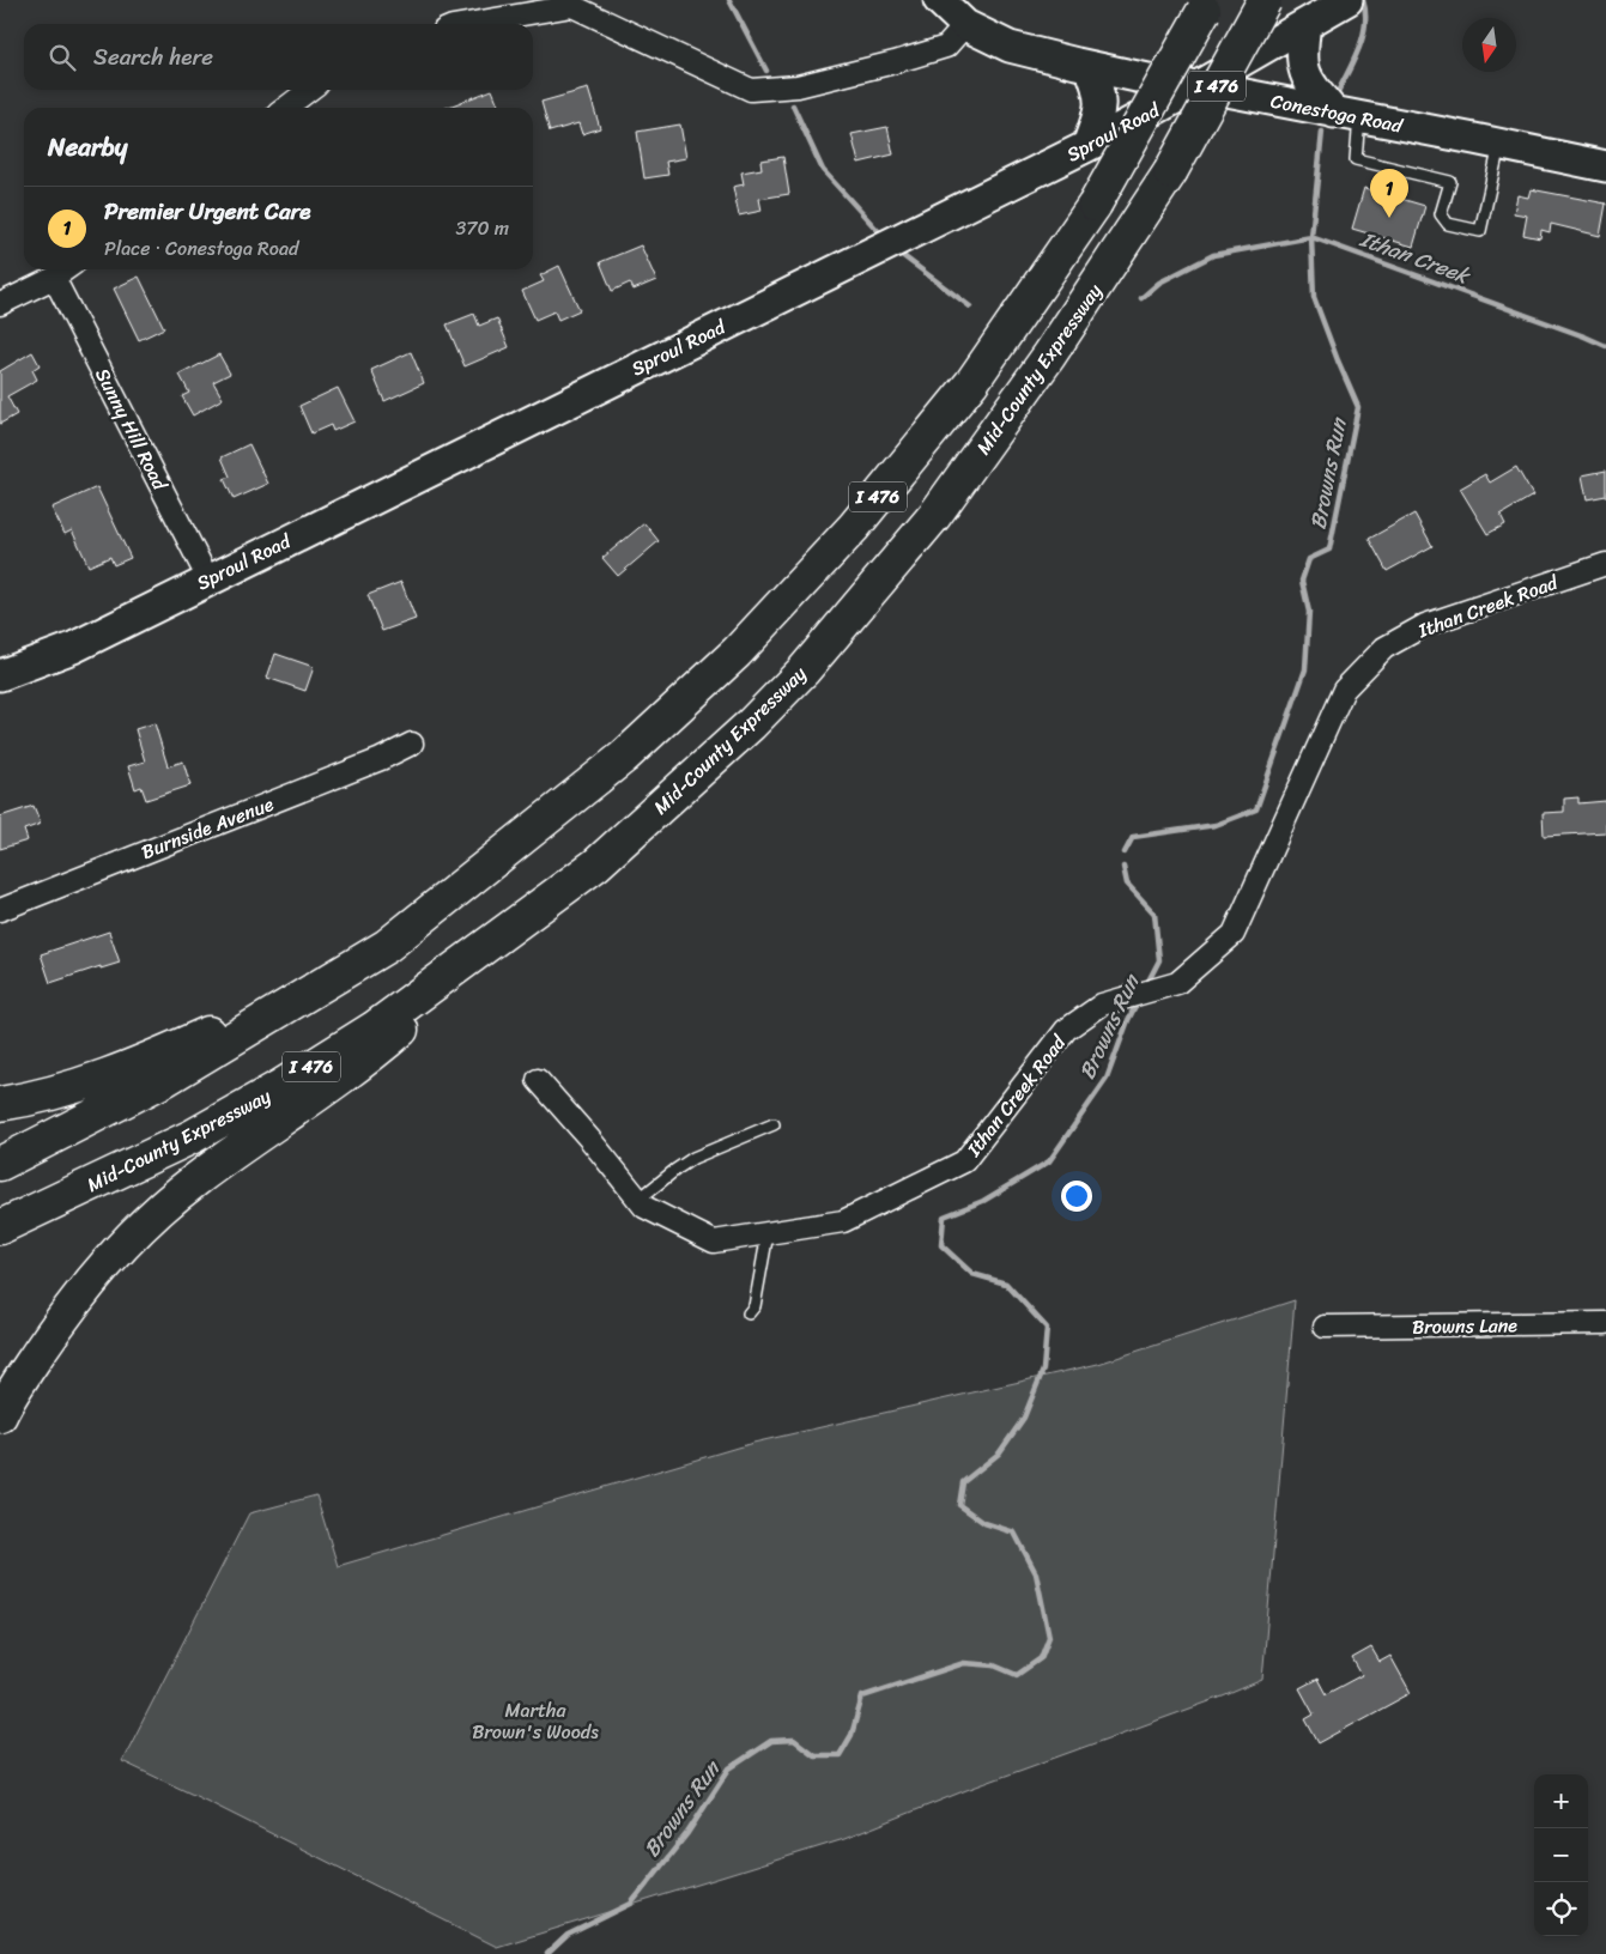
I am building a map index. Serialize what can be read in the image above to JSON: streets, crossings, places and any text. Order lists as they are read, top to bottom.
{
  "streets": {
    "highway": ["I 476", "Mid-County Expressway"],
    "main road": ["Conestoga Road", "Sproul Road"],
    "street": [
      "Sunny Hill Road",
      "Ithan Creek Road",
      "Burnside Avenue",
      "Browns Lane"
    ]
  },
  "crossings": [
    ["Conestoga Road", "Sproul Road"],
    ["Sproul Road", "Sunny Hill Road"]
  ],
  "water": ["Ithan Creek", "Browns Run"],
  "parks": ["Martha Brown's Woods"],
  "north": "bottom",
  "page": {
    "search": "Search here",
    "heading": "Nearby",
    "pins": "1",
    "list": [
      {
        "mark": "1",
        "name": "Premier Urgent Care",
        "note": "Place · Conestoga Road",
        "value": "370 m"
      }
    ],
    "map_buttons": ["+", "−"]
  }
}
